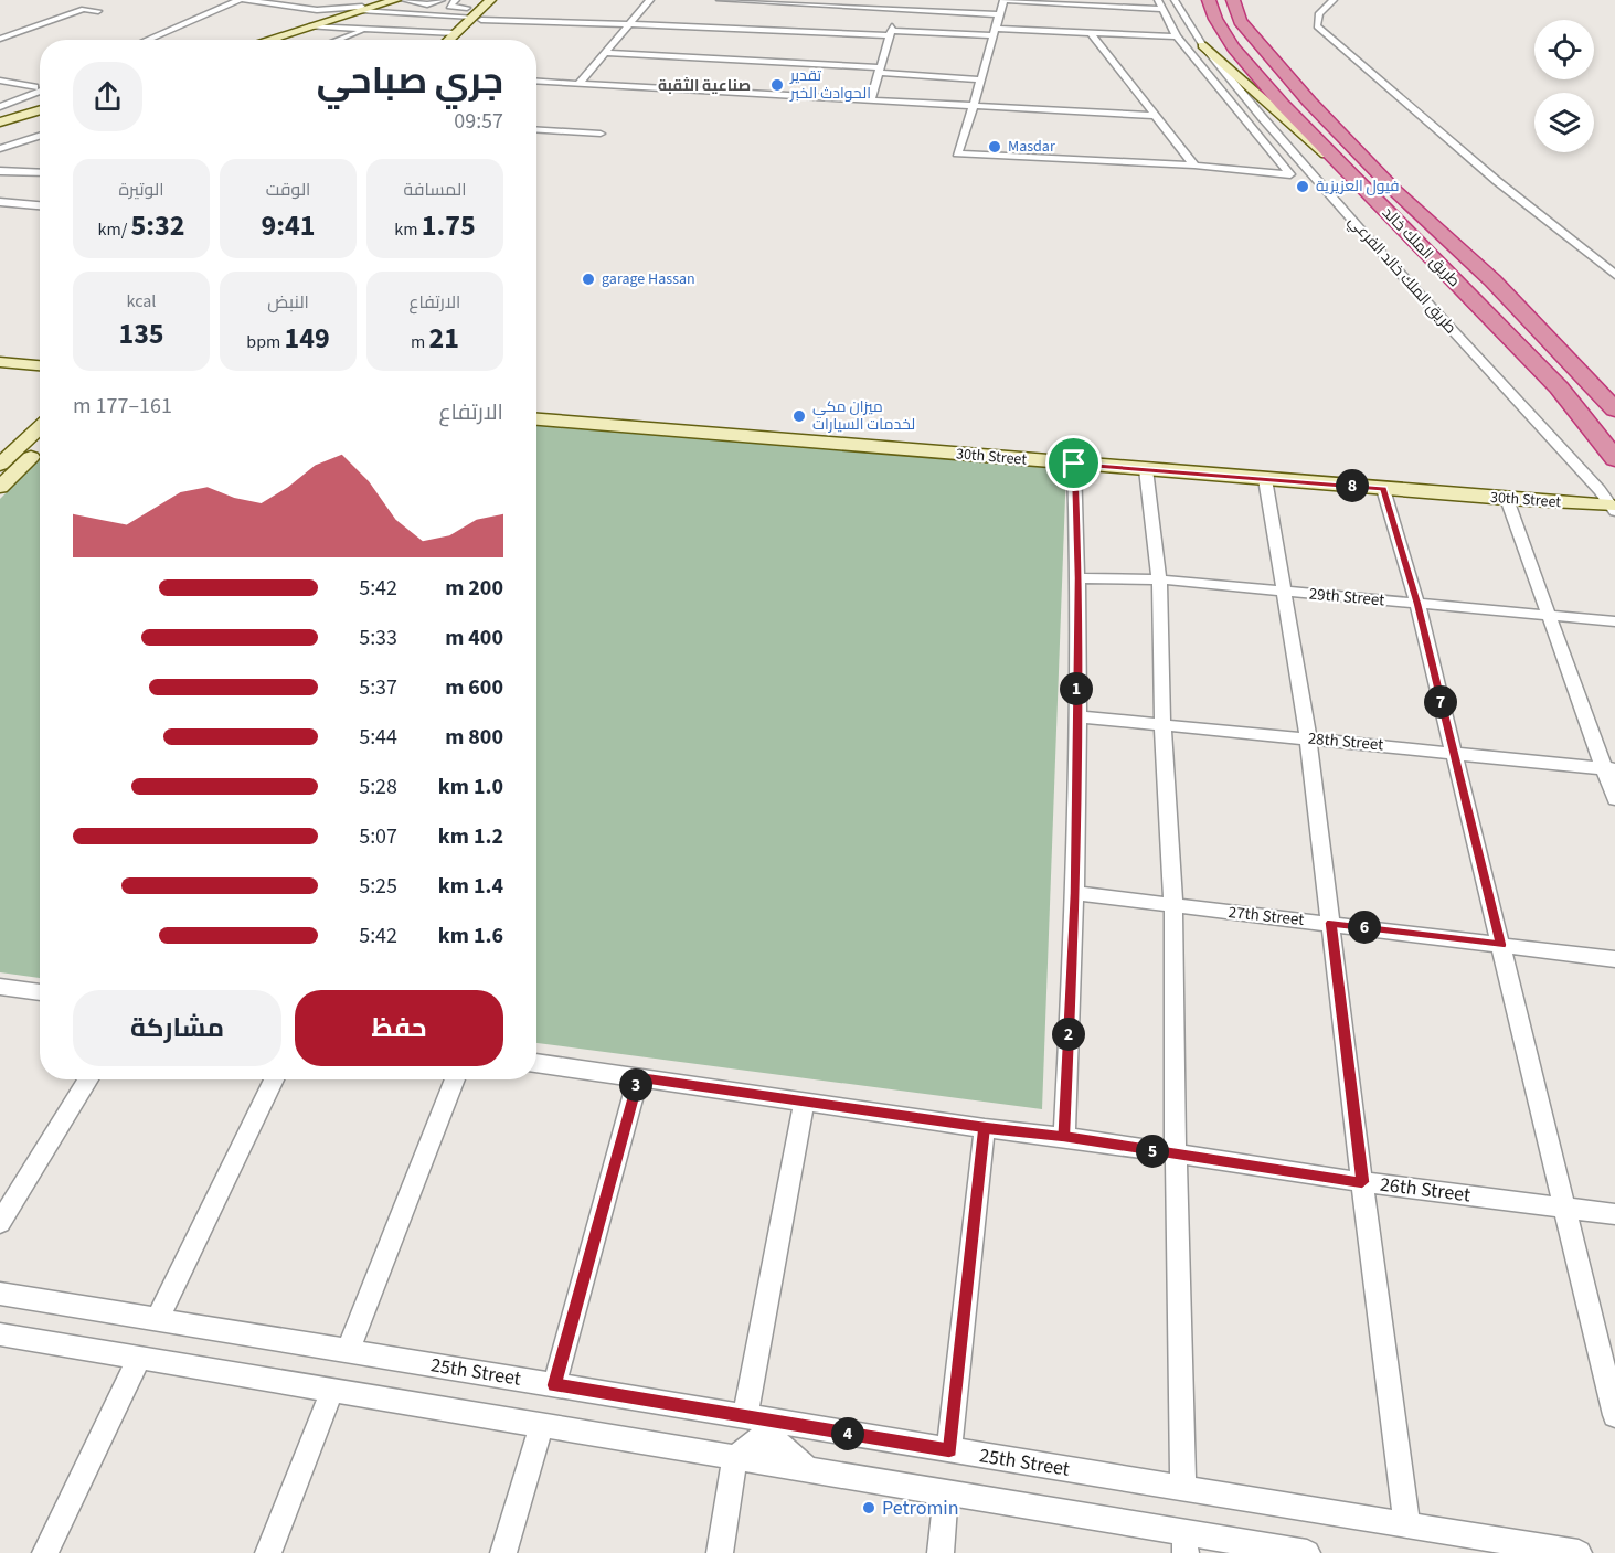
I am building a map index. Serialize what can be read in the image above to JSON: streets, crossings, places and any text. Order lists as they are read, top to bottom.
{
  "streets": {
    "highway": ["طريق الملك خالد"],
    "street": [
      "طريق الملك خالد الفرعي",
      "30th Street",
      "29th Street",
      "28th Street",
      "27th Street",
      "26th Street",
      "25th Street"
    ]
  },
  "crossings": [
    ["طريق الملك خالد الفرعي", "30th Street"]
  ],
  "districts": ["صناعية الثقبة"],
  "places": [
    "تقدير الحوادث الخبر",
    "Masdar",
    "فيول العزيزية",
    "garage Hassan",
    "ميزان مكي لخدمات السيارات",
    "Petromin"
  ],
  "page": {
    "heading": ["جري صباحي", "09:57"],
    "stats": [
      ["المسافة", "1.75 km"],
      ["الوقت", "9:41"],
      ["الوتيرة", "5:32 /km"],
      ["الارتفاع", "21 m"],
      ["النبض", "149 bpm"],
      ["kcal", "135"]
    ],
    "chart": ["الارتفاع", "161–177 m"],
    "pins": [
      "8",
      "1",
      "7",
      "6",
      "2",
      "3",
      "5",
      "4"
    ],
    "list": [
      {
        "name": "200 m",
        "note": "5:42"
      },
      {
        "name": "400 m",
        "note": "5:33"
      },
      {
        "name": "600 m",
        "note": "5:37"
      },
      {
        "name": "800 m",
        "note": "5:44"
      },
      {
        "name": "1.0 km",
        "note": "5:28"
      },
      {
        "name": "1.2 km",
        "note": "5:07"
      },
      {
        "name": "1.4 km",
        "note": "5:25"
      },
      {
        "name": "1.6 km",
        "note": "5:42"
      }
    ],
    "buttons": ["حفظ", "مشاركة"]
  }
}
